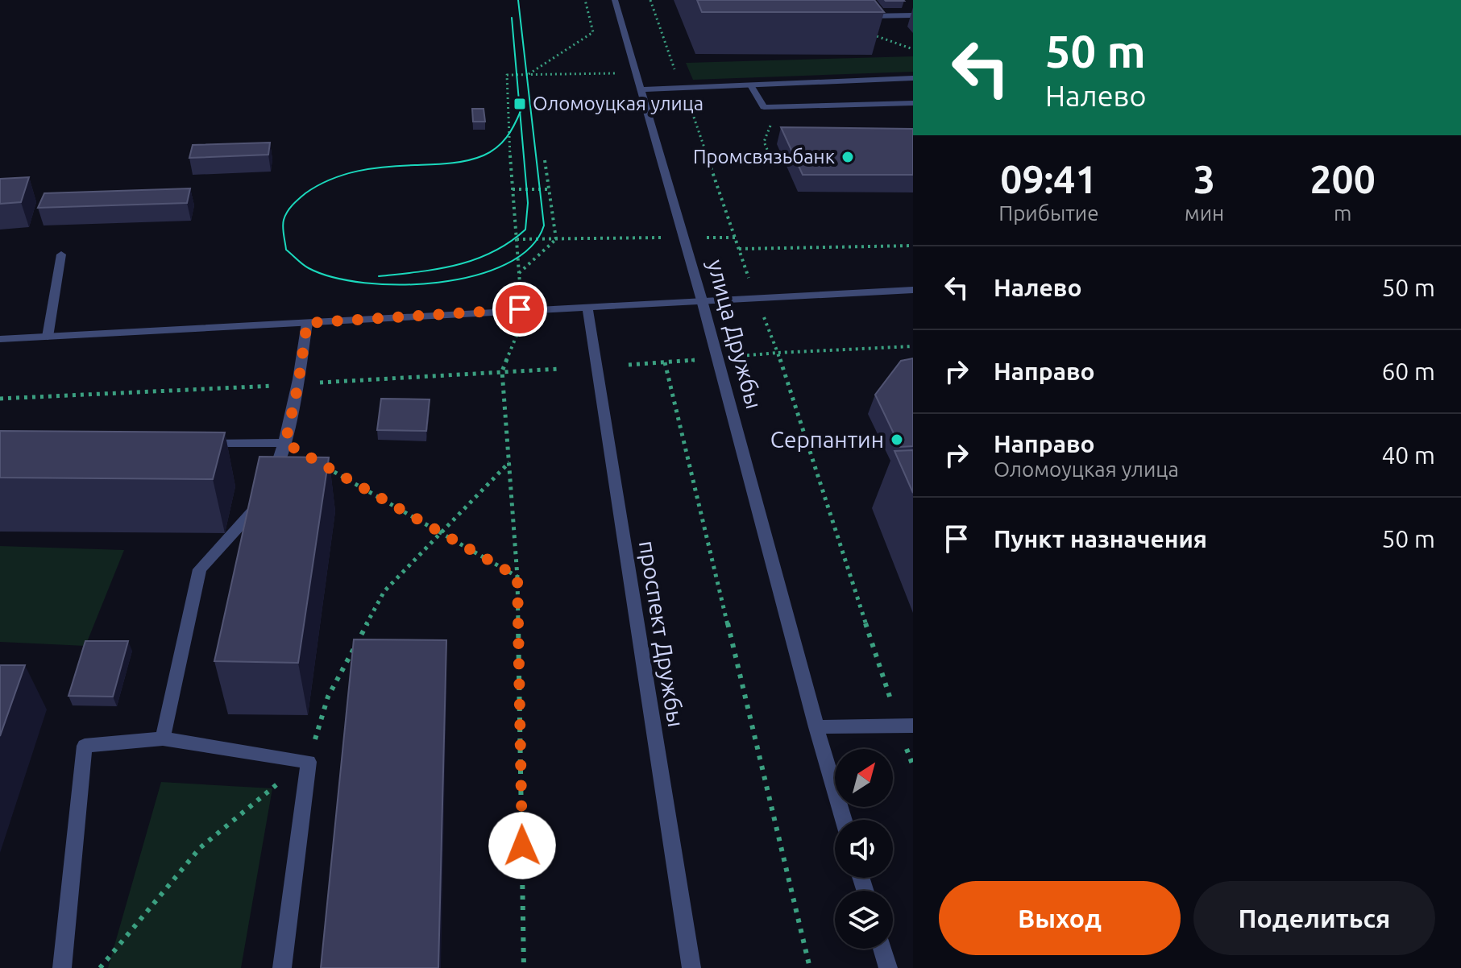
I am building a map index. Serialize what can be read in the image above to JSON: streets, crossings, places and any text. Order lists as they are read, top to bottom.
{
  "streets": {
    "street": ["улица Дружбы", "проспект Дружбы"]
  },
  "places": {
    "transit": ["Оломоуцкая улица"],
    "other": ["Промсвязьбанк", "Серпантин"]
  },
  "north": "top right",
  "page": {
    "turn": ["50 m", "Налево"],
    "eta": [
      "09:41",
      "Прибытие",
      "3",
      "мин",
      "200",
      "m"
    ],
    "list": [
      {
        "name": "Налево",
        "value": "50 m"
      },
      {
        "name": "Направо",
        "value": "60 m"
      },
      {
        "name": "Направо",
        "note": "Оломоуцкая улица",
        "value": "40 m"
      },
      {
        "name": "Пункт назначения",
        "value": "50 m"
      }
    ],
    "buttons": ["Выход", "Поделиться"]
  }
}
